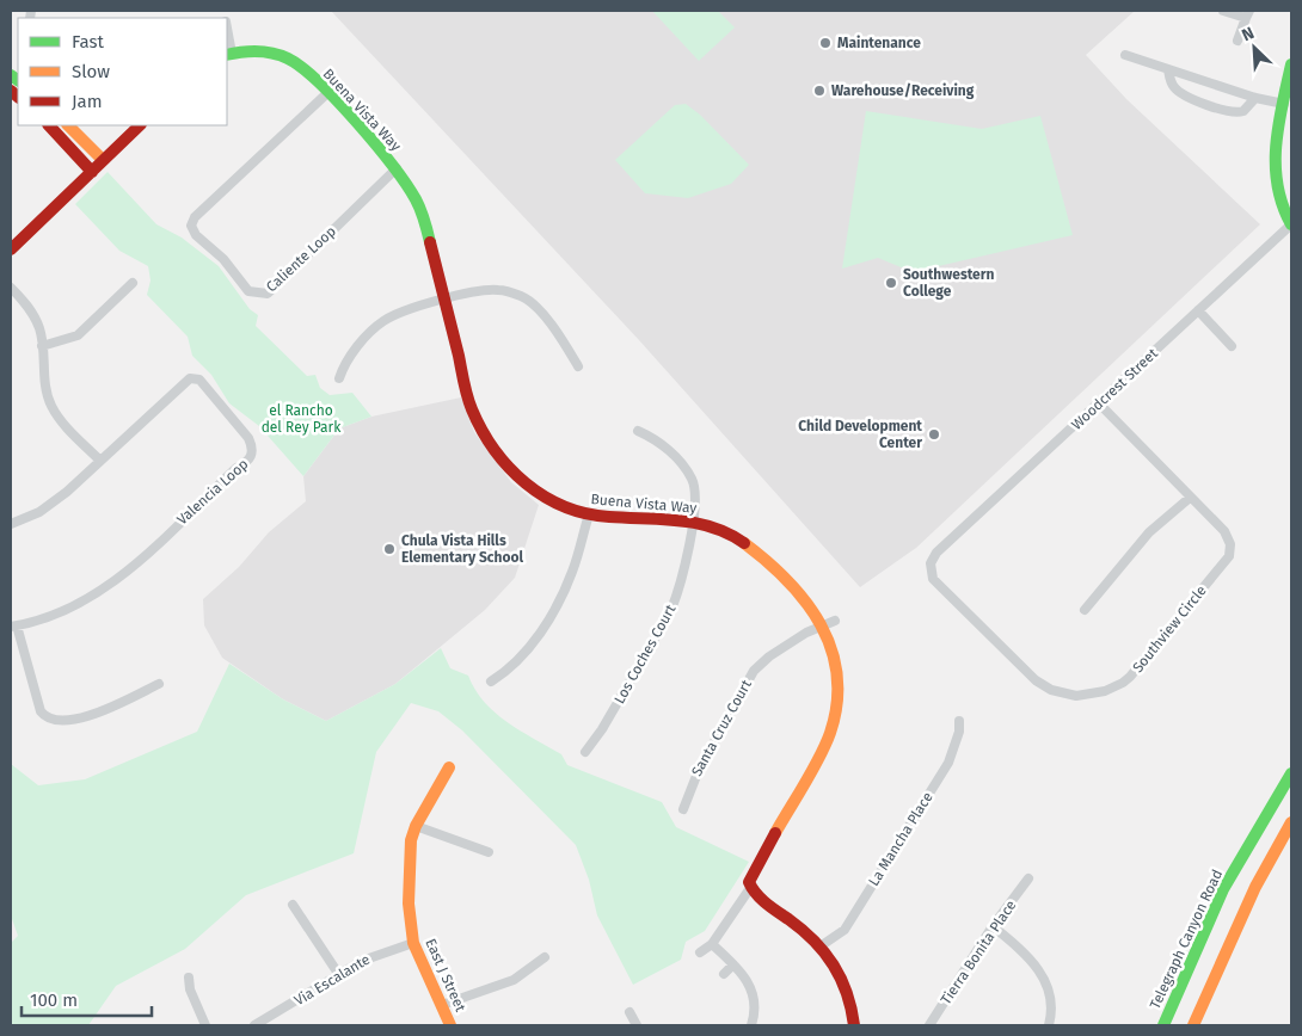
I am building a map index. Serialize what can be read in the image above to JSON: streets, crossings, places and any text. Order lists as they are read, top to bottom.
{
  "streets": {
    "street": [
      "Buena Vista Way",
      "Caliente Loop",
      "Woodcrest Street",
      "Valencia Loop",
      "Southview Circle",
      "Los Coches Court",
      "Santa Cruz Court",
      "La Mancha Place",
      "Telegraph Canyon Road",
      "Tierra Bonita Place",
      "East J Street",
      "Via Escalante"
    ]
  },
  "crossings": [
    ["Buena Vista Way", "Caliente Loop"],
    ["Buena Vista Way", "Los Coches Court"],
    ["Buena Vista Way", "Santa Cruz Court"],
    ["Woodcrest Street", "Southview Circle"],
    ["East J Street", "Via Escalante"]
  ],
  "parks": ["el Rancho del Rey Park"],
  "places": [
    "Maintenance",
    "Warehouse/Receiving",
    "Southwestern College",
    "Child Development Center",
    "Chula Vista Hills Elementary School"
  ],
  "legend": ["Fast", "Slow", "Jam"],
  "scale_bar": "100 m",
  "north": "top left"
}
